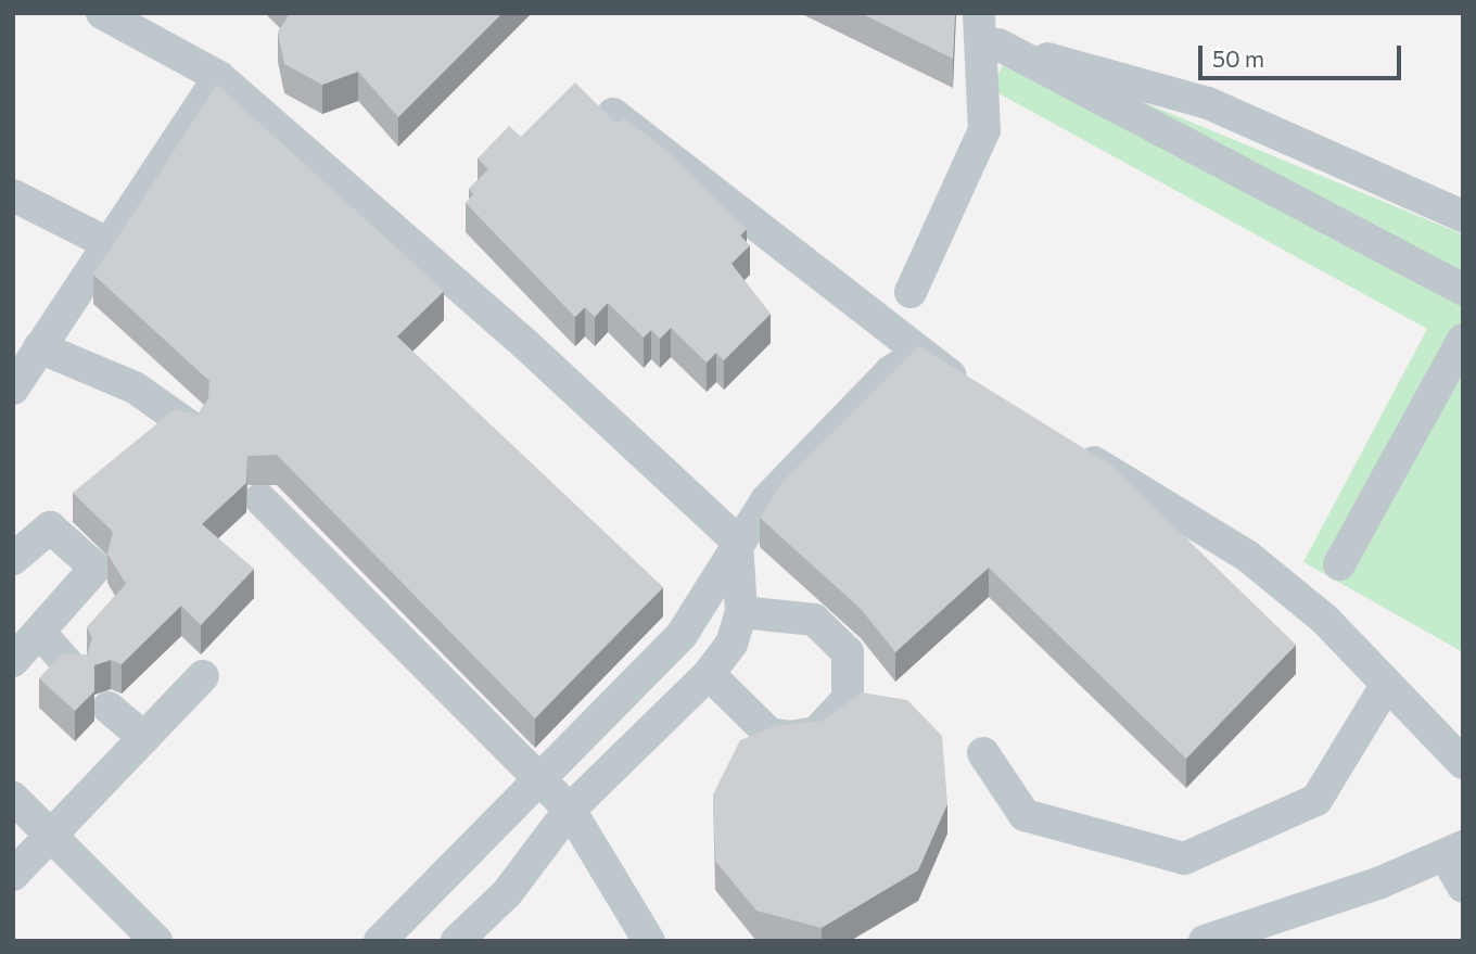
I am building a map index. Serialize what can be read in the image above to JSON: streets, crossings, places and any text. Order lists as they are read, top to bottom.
{
  "scale_bar": "50 m"
}
